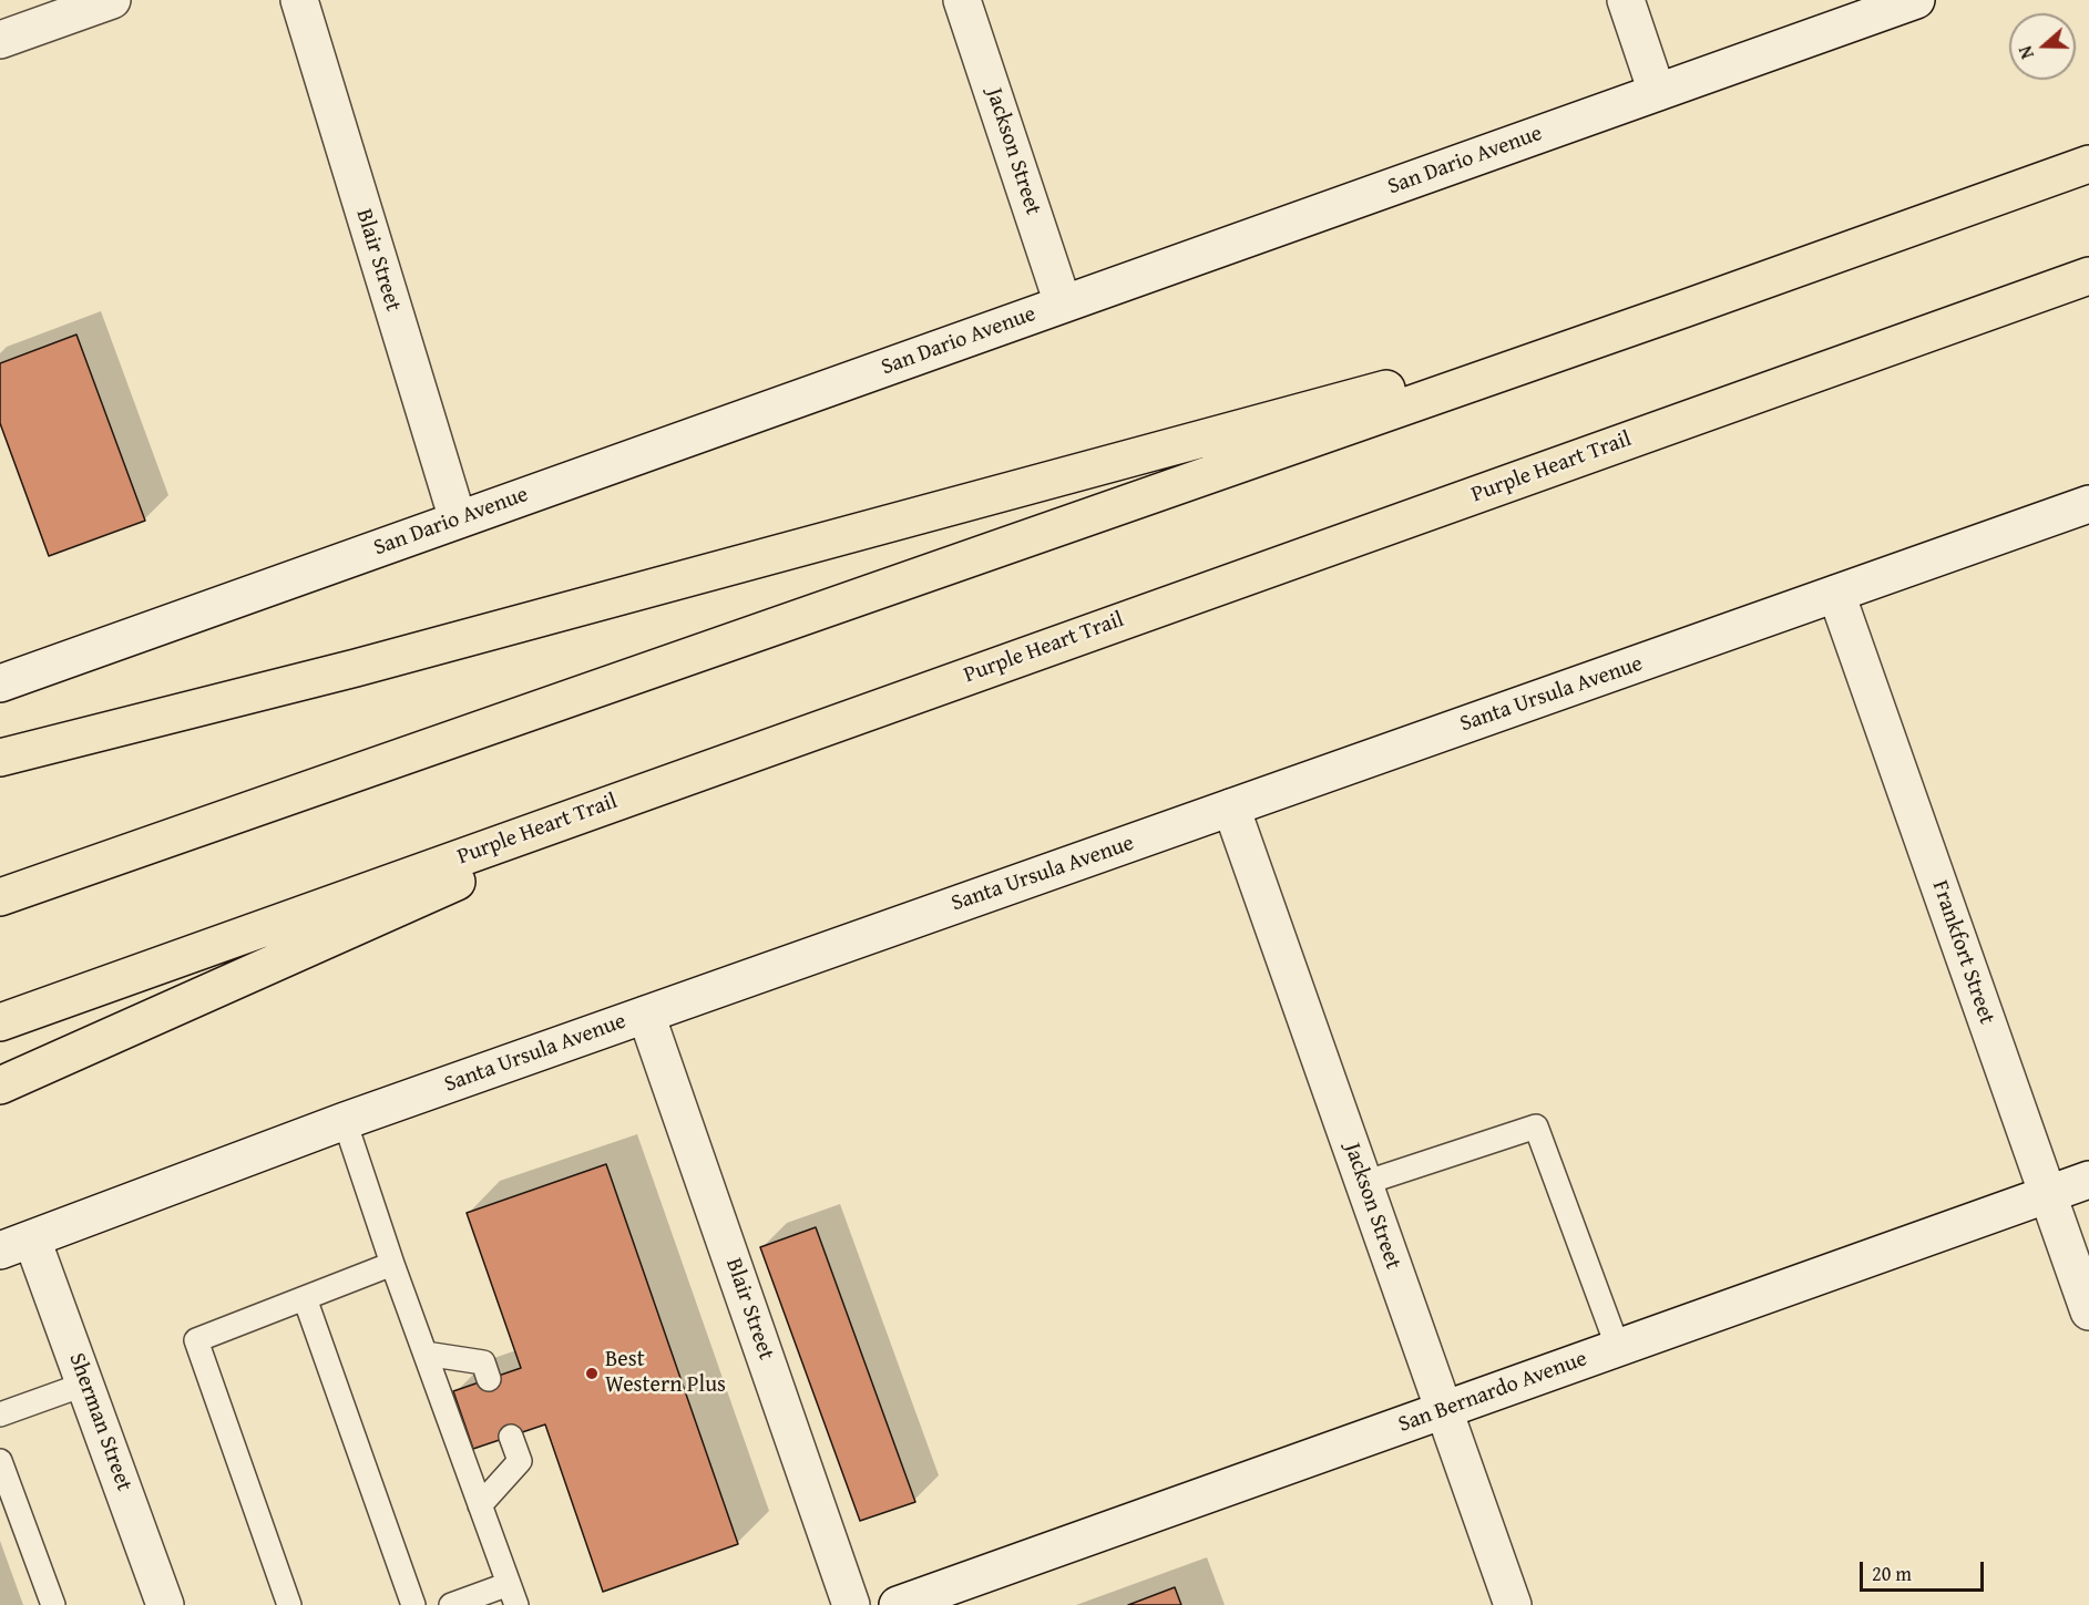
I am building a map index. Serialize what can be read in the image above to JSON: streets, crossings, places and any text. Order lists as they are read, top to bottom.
{
  "streets": {
    "highway": ["Purple Heart Trail"],
    "main road": [
      "Jackson Street",
      "San Dario Avenue",
      "Blair Street",
      "Santa Ursula Avenue",
      "Frankfort Street",
      "San Bernardo Avenue",
      "Sherman Street"
    ]
  },
  "crossings": [
    ["Jackson Street", "San Dario Avenue"],
    ["Jackson Street", "Santa Ursula Avenue"],
    ["Jackson Street", "San Bernardo Avenue"],
    ["San Dario Avenue", "Blair Street"],
    ["Blair Street", "Santa Ursula Avenue"],
    ["Santa Ursula Avenue", "Frankfort Street"],
    ["Santa Ursula Avenue", "Sherman Street"],
    ["Frankfort Street", "San Bernardo Avenue"]
  ],
  "places": ["Best Western Plus"],
  "scale_bar": "20 m",
  "north": "left"
}
